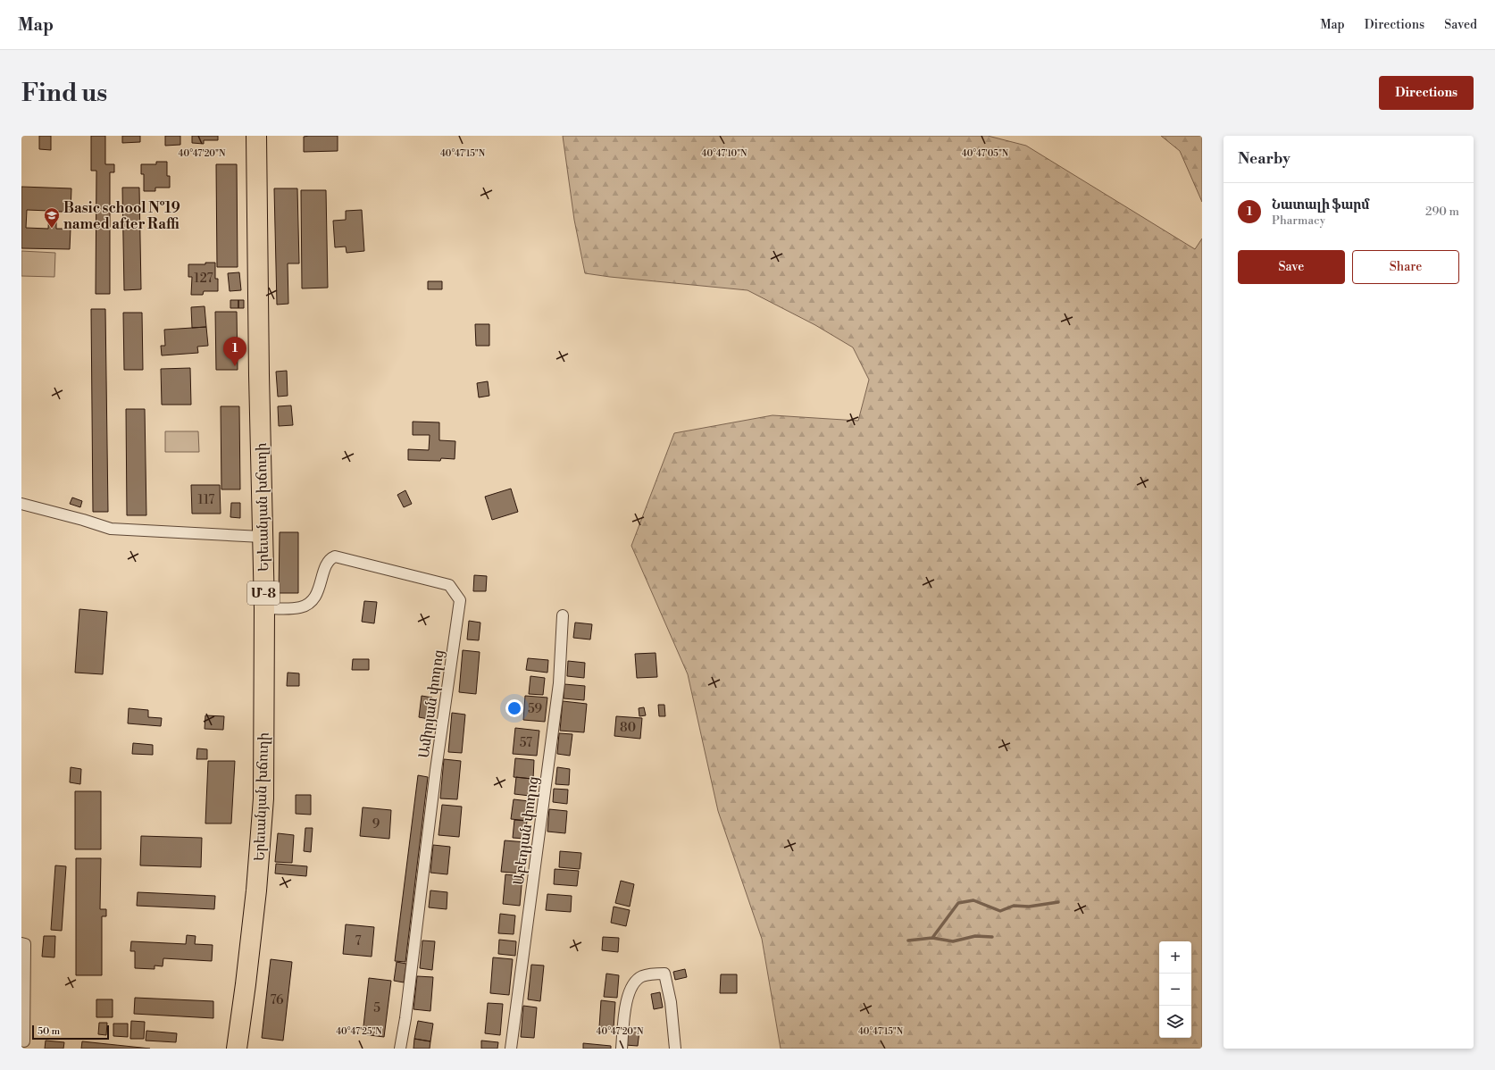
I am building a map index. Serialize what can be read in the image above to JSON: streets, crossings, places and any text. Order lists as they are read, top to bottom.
{
  "streets": {
    "highway": ["Երեւանյան խճուղի", "Մ-8"],
    "street": ["Ամիրյան փողոց", "Աբեղյան փողոց"]
  },
  "crossings": [
    ["Երեւանյան խճուղի", "Ամիրյան փողոց"]
  ],
  "places": {
    "school or university": ["Basic school №19 named after Raffi"]
  },
  "house_numbers": [
    "127",
    "117",
    "59",
    "80",
    "57",
    "9",
    "7",
    "76",
    "5"
  ],
  "scale_bar": "50 m",
  "page": {
    "header": "Map",
    "nav": ["Map", "Directions", "Saved"],
    "buttons": [
      "Directions",
      ["Save", "Share"]
    ],
    "title": "Find us",
    "heading": "Nearby",
    "list": [
      {
        "mark": "1",
        "name": "Նատալի ֆարմ",
        "note": "Pharmacy",
        "value": "290 m"
      }
    ],
    "pins": "1",
    "map_buttons": ["+", "−"],
    "scale": "50 m"
  },
  "coordinates": [
    "40°47'05\"N",
    "40°47'20\"N",
    "40°47'15\"N",
    "40°47'10\"N",
    "40°47'25\"N"
  ]
}
